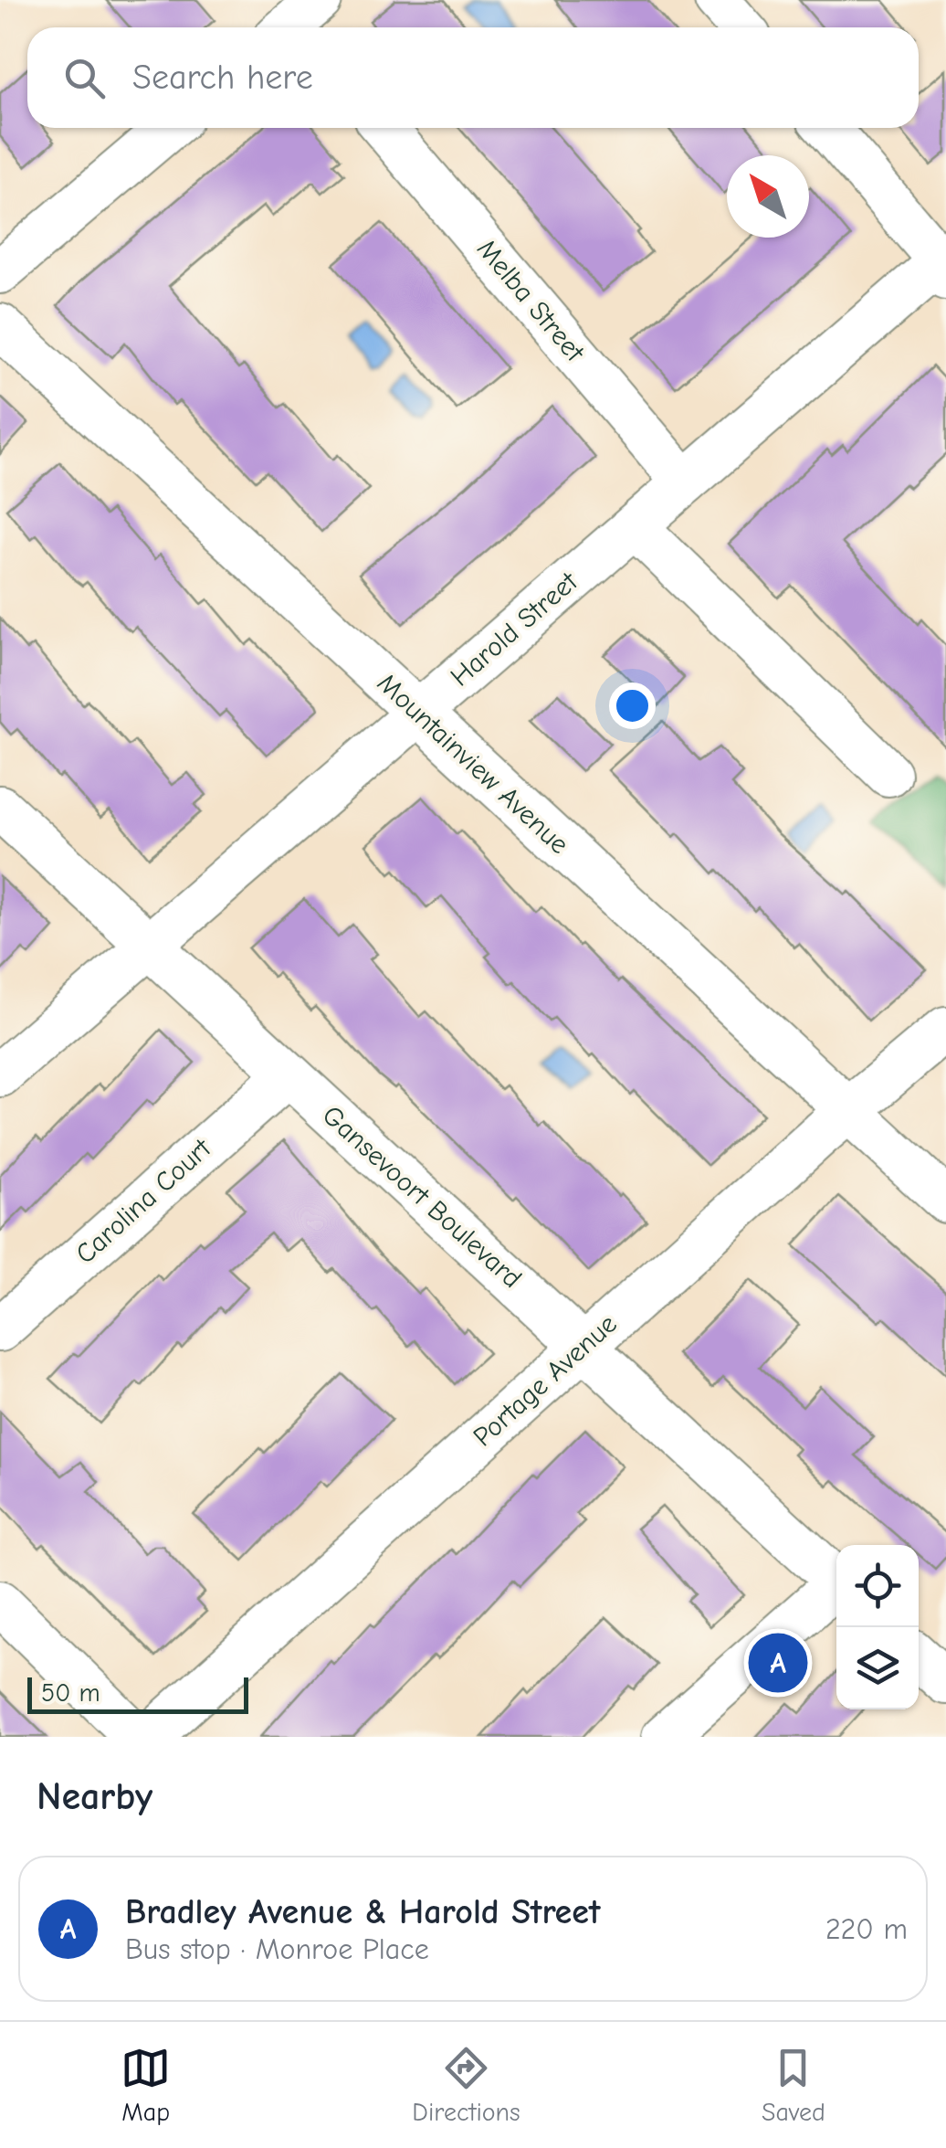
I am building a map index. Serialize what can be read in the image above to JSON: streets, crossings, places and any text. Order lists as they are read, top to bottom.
{
  "streets": {
    "street": [
      "Melba Street",
      "Harold Street",
      "Mountainview Avenue",
      "Gansevoort Boulevard",
      "Carolina Court",
      "Portage Avenue"
    ]
  },
  "crossings": [
    ["Melba Street", "Harold Street"],
    ["Harold Street", "Mountainview Avenue"],
    ["Harold Street", "Gansevoort Boulevard"],
    ["Mountainview Avenue", "Portage Avenue"],
    ["Gansevoort Boulevard", "Carolina Court"],
    ["Gansevoort Boulevard", "Portage Avenue"]
  ],
  "scale_bar": "50 m",
  "north": "top left",
  "page": {
    "search": "Search here",
    "pins": "A",
    "scale": "50 m",
    "heading": "Nearby",
    "list": [
      {
        "mark": "A",
        "name": "Bradley Avenue & Harold Street",
        "note": "Bus stop · Monroe Place",
        "value": "220 m"
      }
    ],
    "nav": ["Map", "Directions", "Saved"]
  }
}
